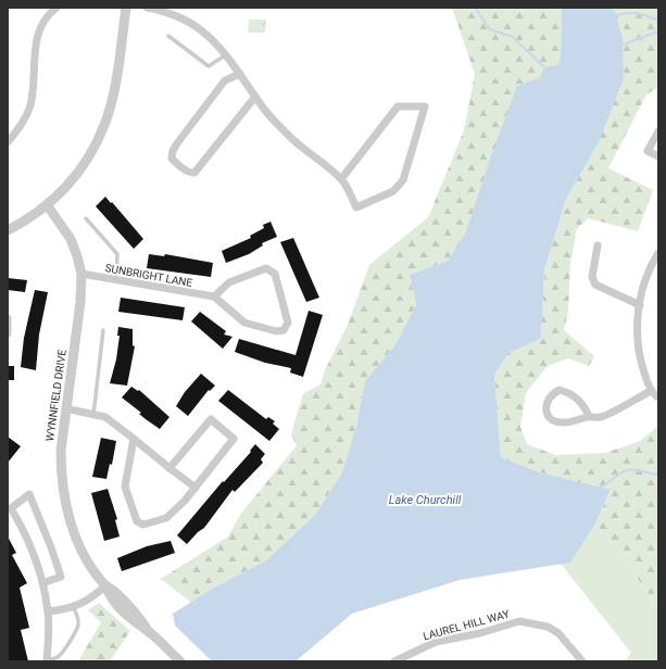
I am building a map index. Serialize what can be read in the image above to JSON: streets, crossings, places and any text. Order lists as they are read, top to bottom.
{
  "streets": {
    "street": ["SUNBRIGHT LANE", "WYNNFIELD DRIVE", "LAUREL HILL WAY"]
  },
  "crossings": [
    ["SUNBRIGHT LANE", "WYNNFIELD DRIVE"]
  ],
  "water": ["Lake Churchill"]
}
